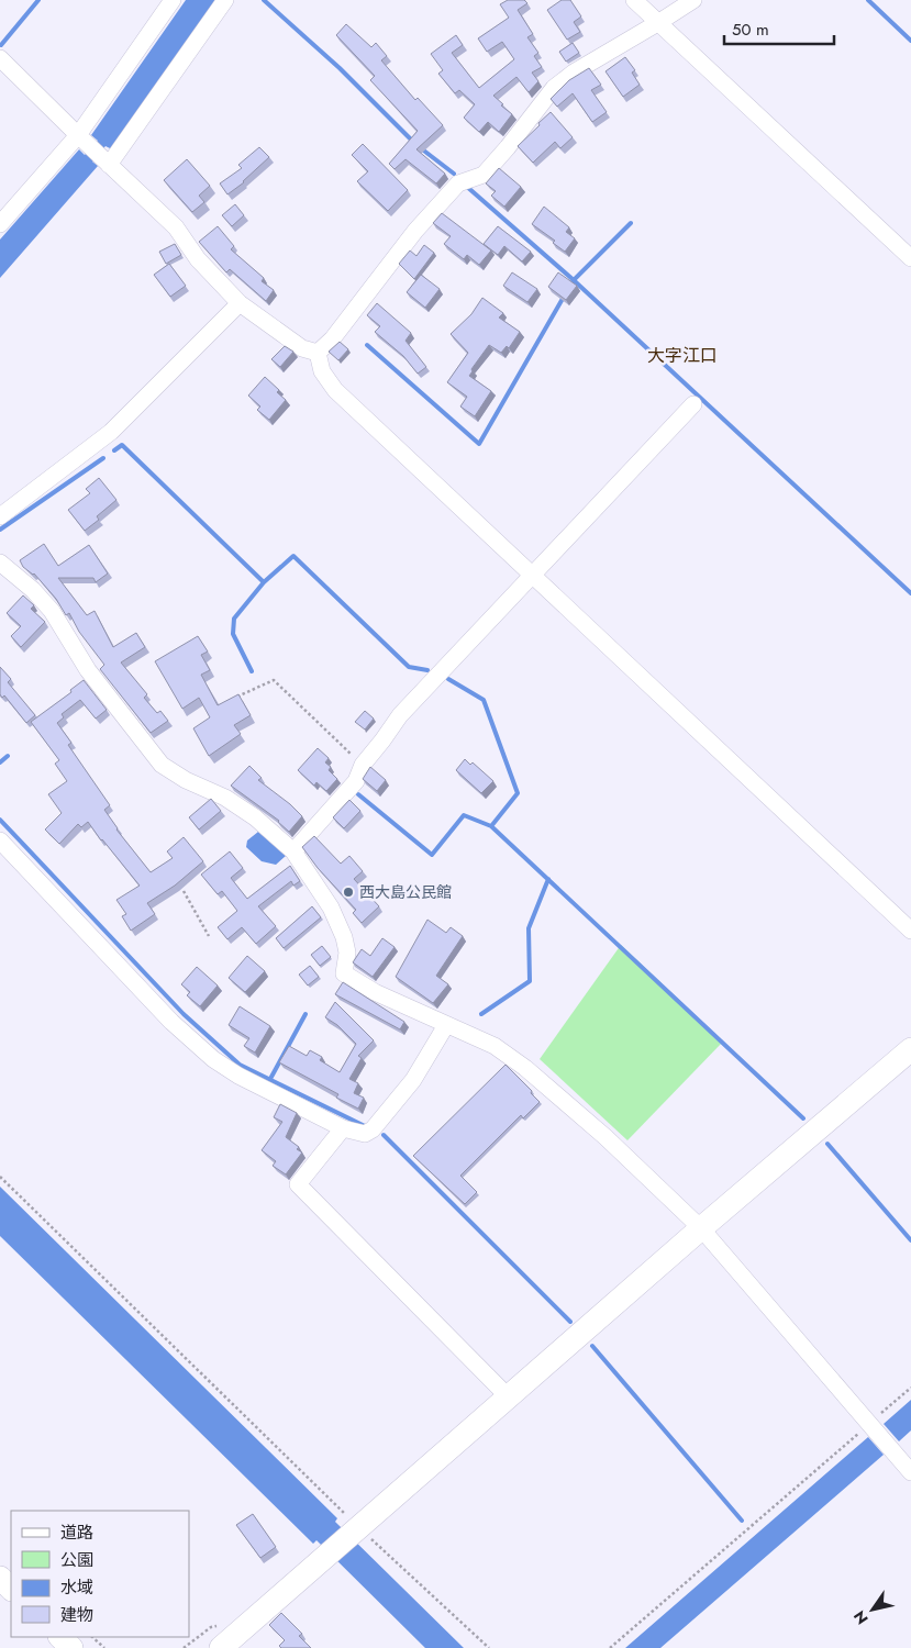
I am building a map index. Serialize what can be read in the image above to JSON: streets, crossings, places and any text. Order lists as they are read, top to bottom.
{
  "districts": ["大字江口"],
  "places": ["西大島公民館"],
  "legend": [
    "道路",
    "公園",
    "水域",
    "建物"
  ],
  "scale_bar": "50 m",
  "north": "bottom left"
}
